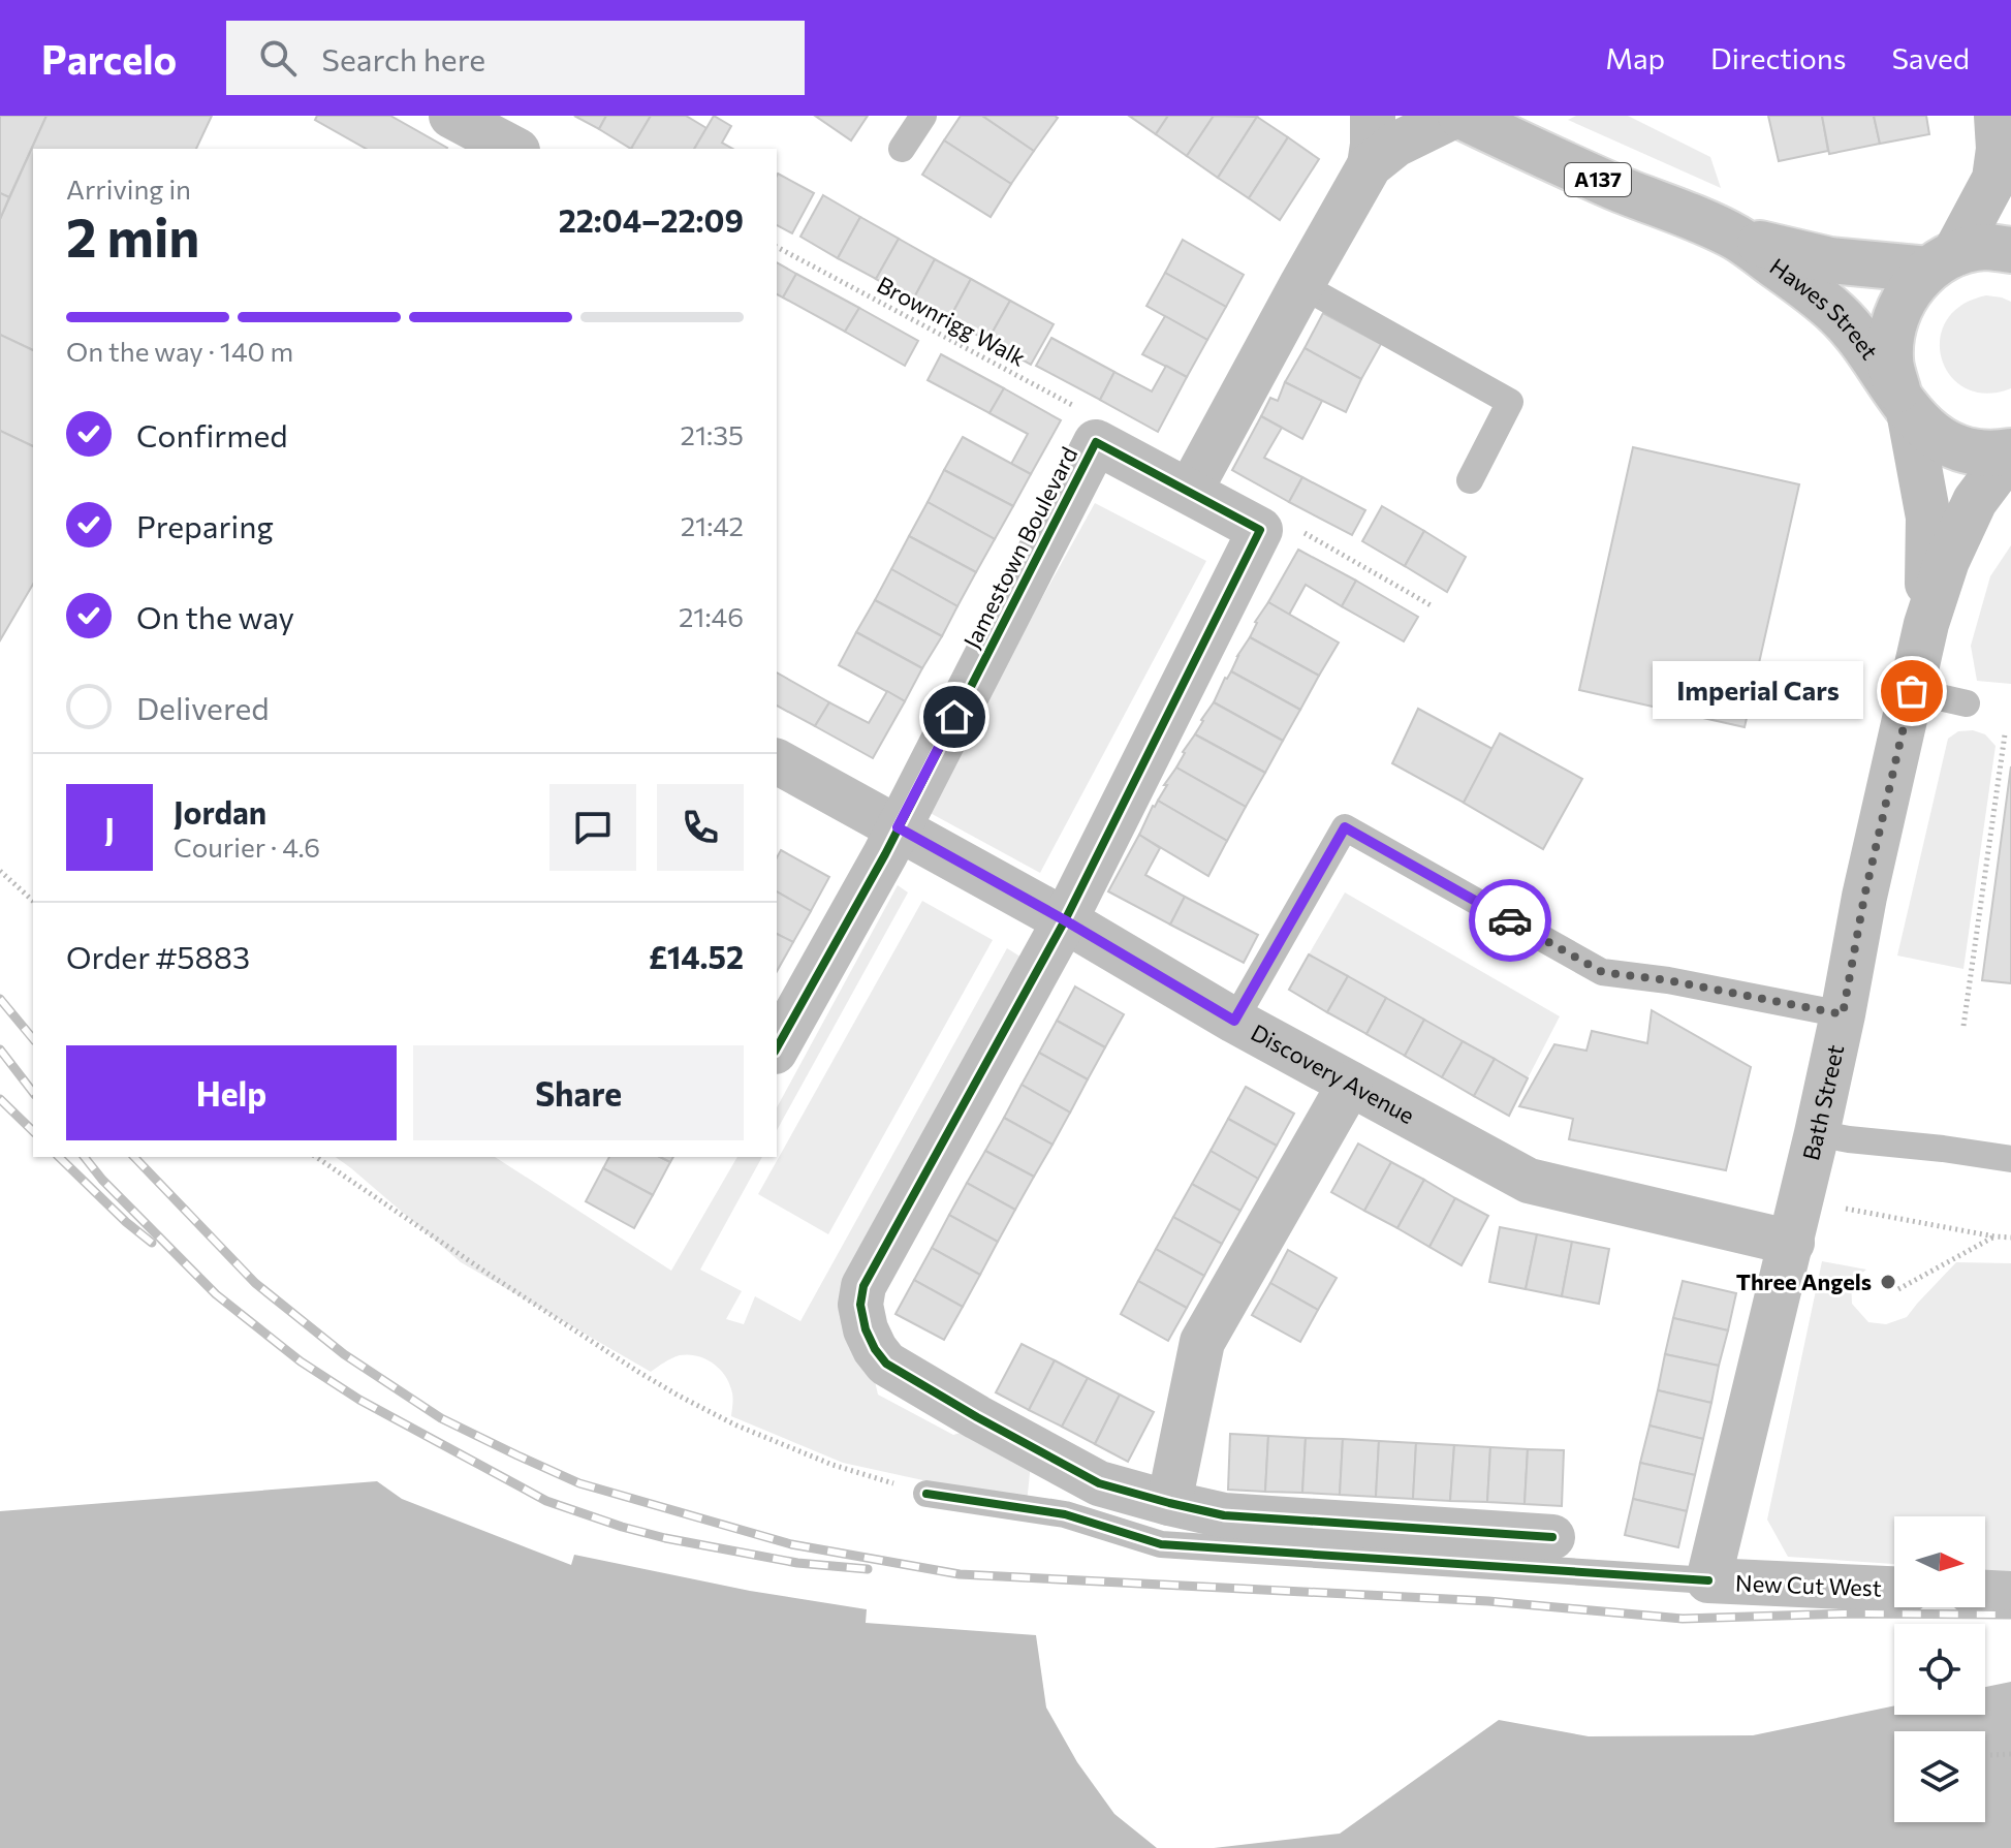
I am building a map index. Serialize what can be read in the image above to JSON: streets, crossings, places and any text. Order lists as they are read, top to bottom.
{
  "streets": {
    "street": [
      "A137",
      "Hawes Street",
      "Jamestown Boulevard",
      "Discovery Avenue",
      "Bath Street",
      "New Cut West"
    ],
    "path": ["Brownrigg Walk"]
  },
  "crossings": [
    ["Hawes Street", "Bath Street"],
    ["Brownrigg Walk", "Jamestown Boulevard"],
    ["Jamestown Boulevard", "Discovery Avenue"],
    ["Discovery Avenue", "Bath Street"],
    ["Bath Street", "New Cut West"]
  ],
  "places": ["Imperial Cars", "Three Angels"],
  "north": "right",
  "page": {
    "header": "Parcelo",
    "search": "Search here",
    "nav": ["Map", "Directions", "Saved"],
    "heading": ["2 min", "Arriving in", "22:04–22:09"],
    "panel": [
      "Jordan",
      "Courier · 4.6",
      "Order #5883",
      "£14.52"
    ],
    "bar": "On the way · 140 m",
    "list": [
      ["Confirmed", "21:35"],
      ["Preparing", "21:42"],
      ["On the way", "21:46"],
      "Delivered"
    ],
    "bubble": "Imperial Cars",
    "round": "J",
    "buttons": ["Help", "Share"]
  }
}
